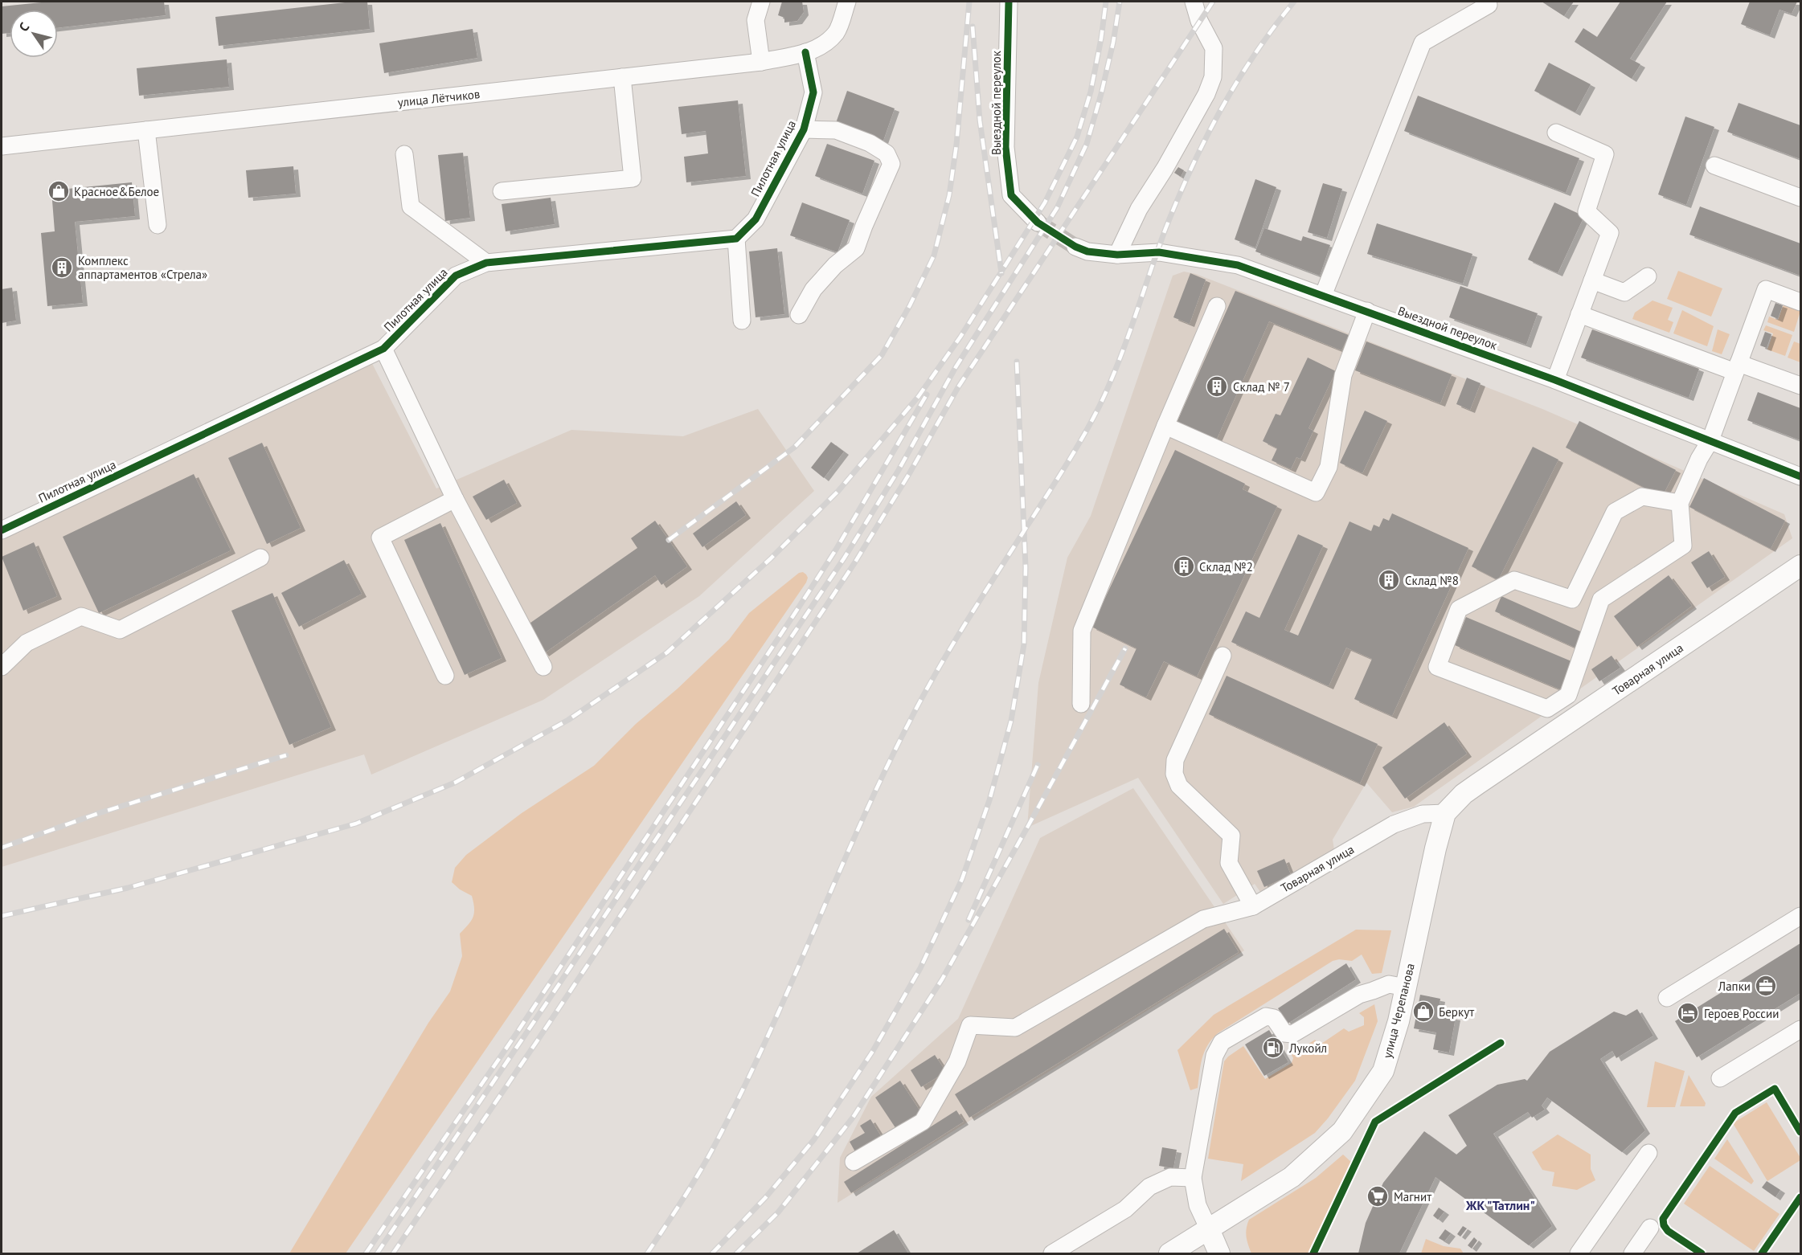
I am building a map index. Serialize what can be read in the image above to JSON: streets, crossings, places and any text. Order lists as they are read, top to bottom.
{
  "streets": {
    "main road": ["Товарная улица", "улица Черепанова"],
    "street": ["улица Лётчиков", "Выездной переулок", "Пилотная улица"]
  },
  "crossings": [
    ["улица Лётчиков", "Пилотная улица"],
    ["Товарная улица", "улица Черепанова"]
  ],
  "districts": ["ЖК \"Татлин\""],
  "places": {
    "shop": ["Красное&Белое", "Беркут"],
    "building": [
      "Комплекс аппартаментов «Стрела»",
      "Склад № 7",
      "Склад №2",
      "Склад №8"
    ],
    "office": ["Лапки"],
    "hotel": ["Героев России"],
    "fuel station": ["Лукойл"],
    "supermarket": ["Магнит"]
  },
  "north": "top left"
}
